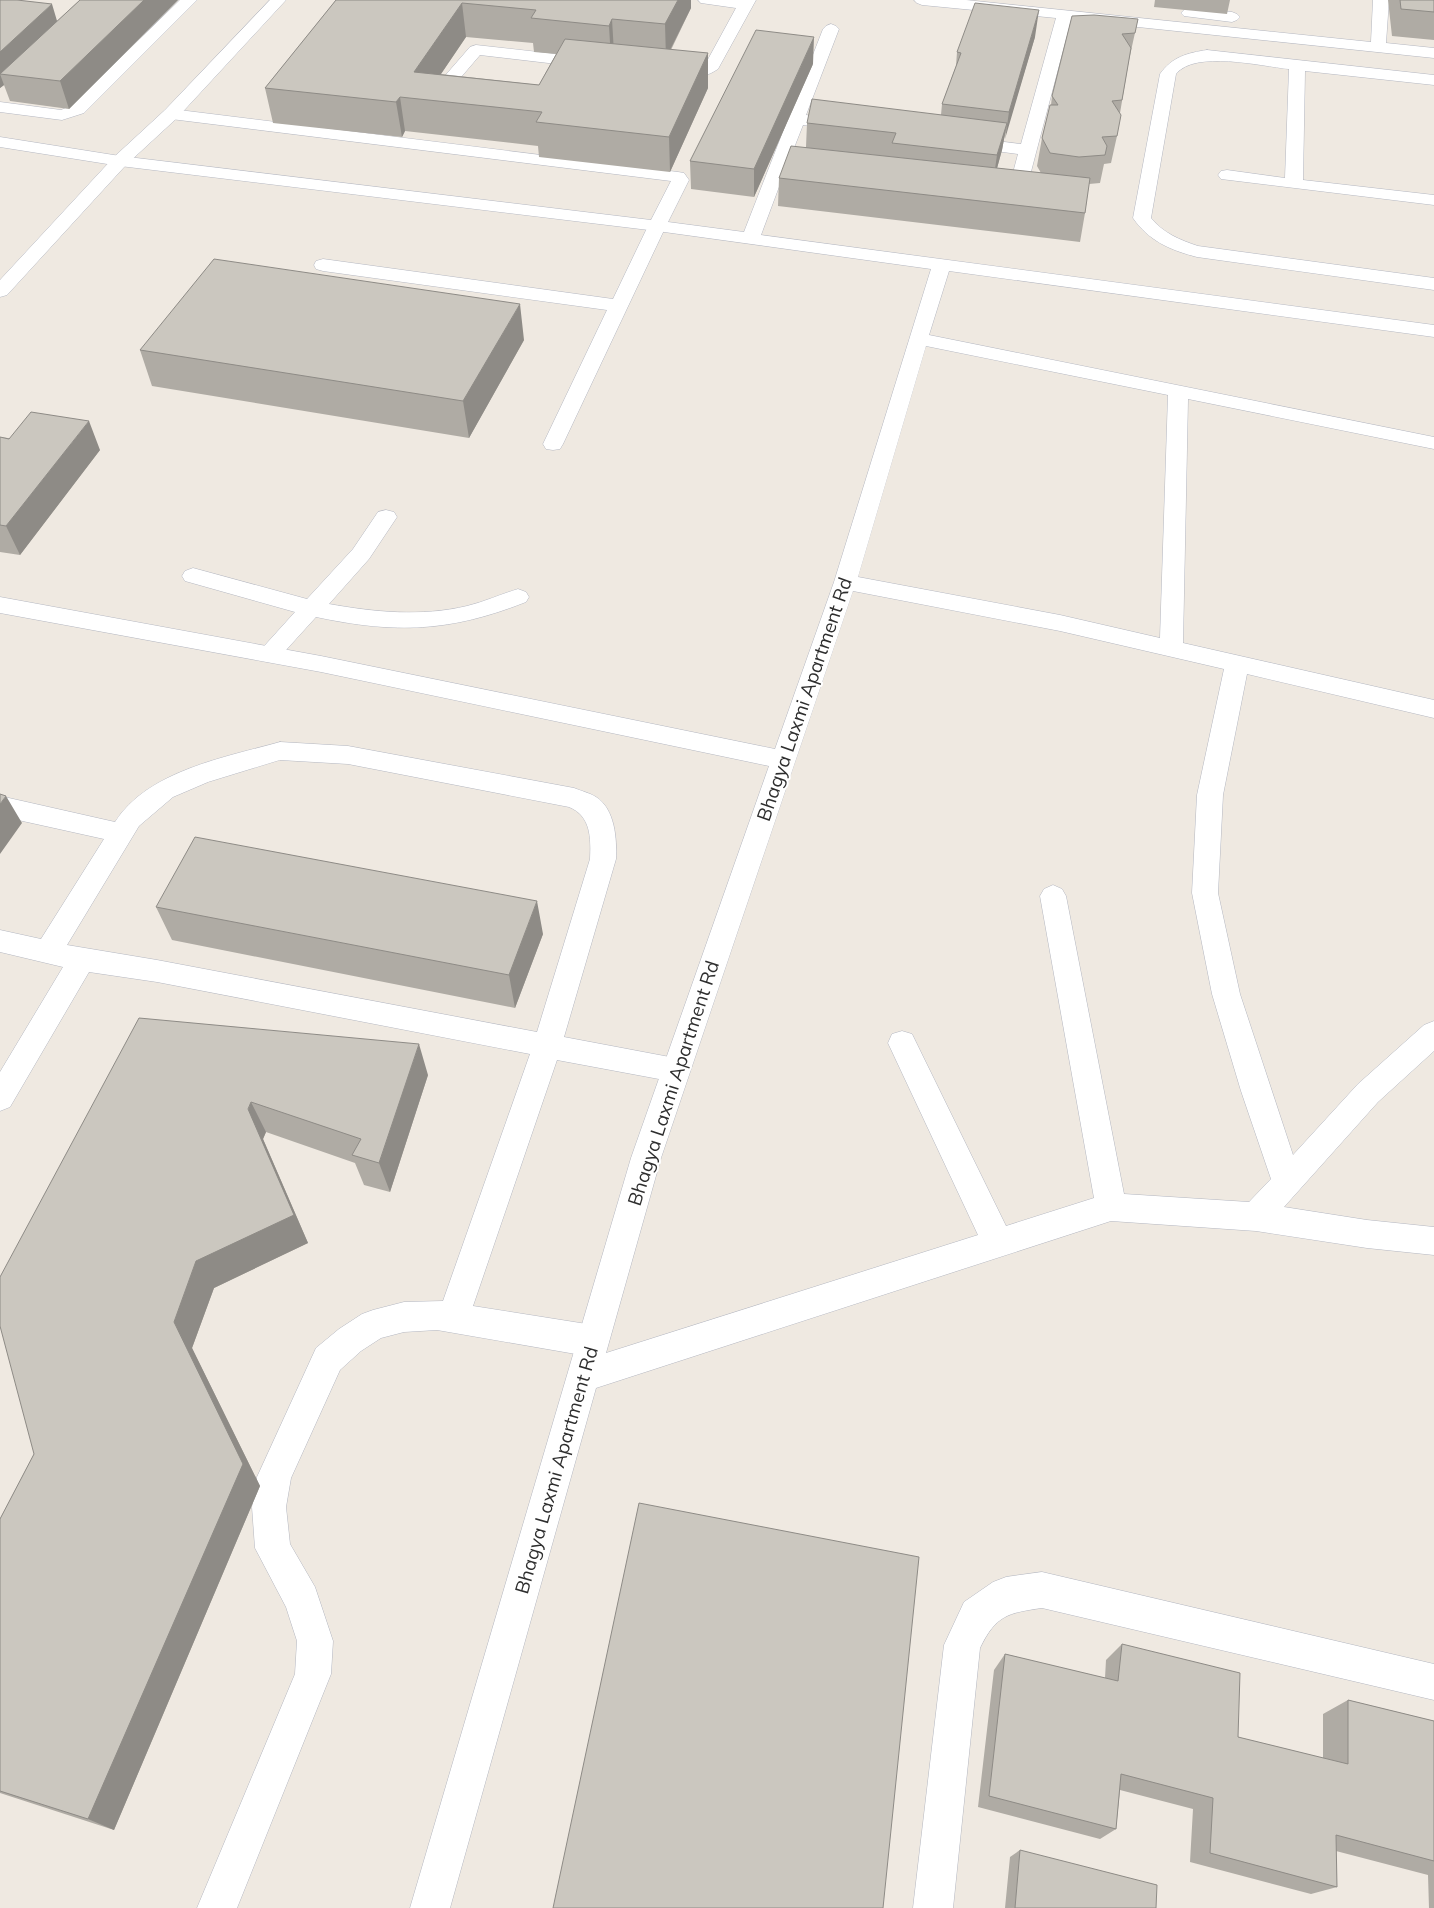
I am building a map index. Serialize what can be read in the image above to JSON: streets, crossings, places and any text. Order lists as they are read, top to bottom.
{
  "streets": {
    "street": ["Bhagya Laxmi Apartment Rd"]
  }
}
